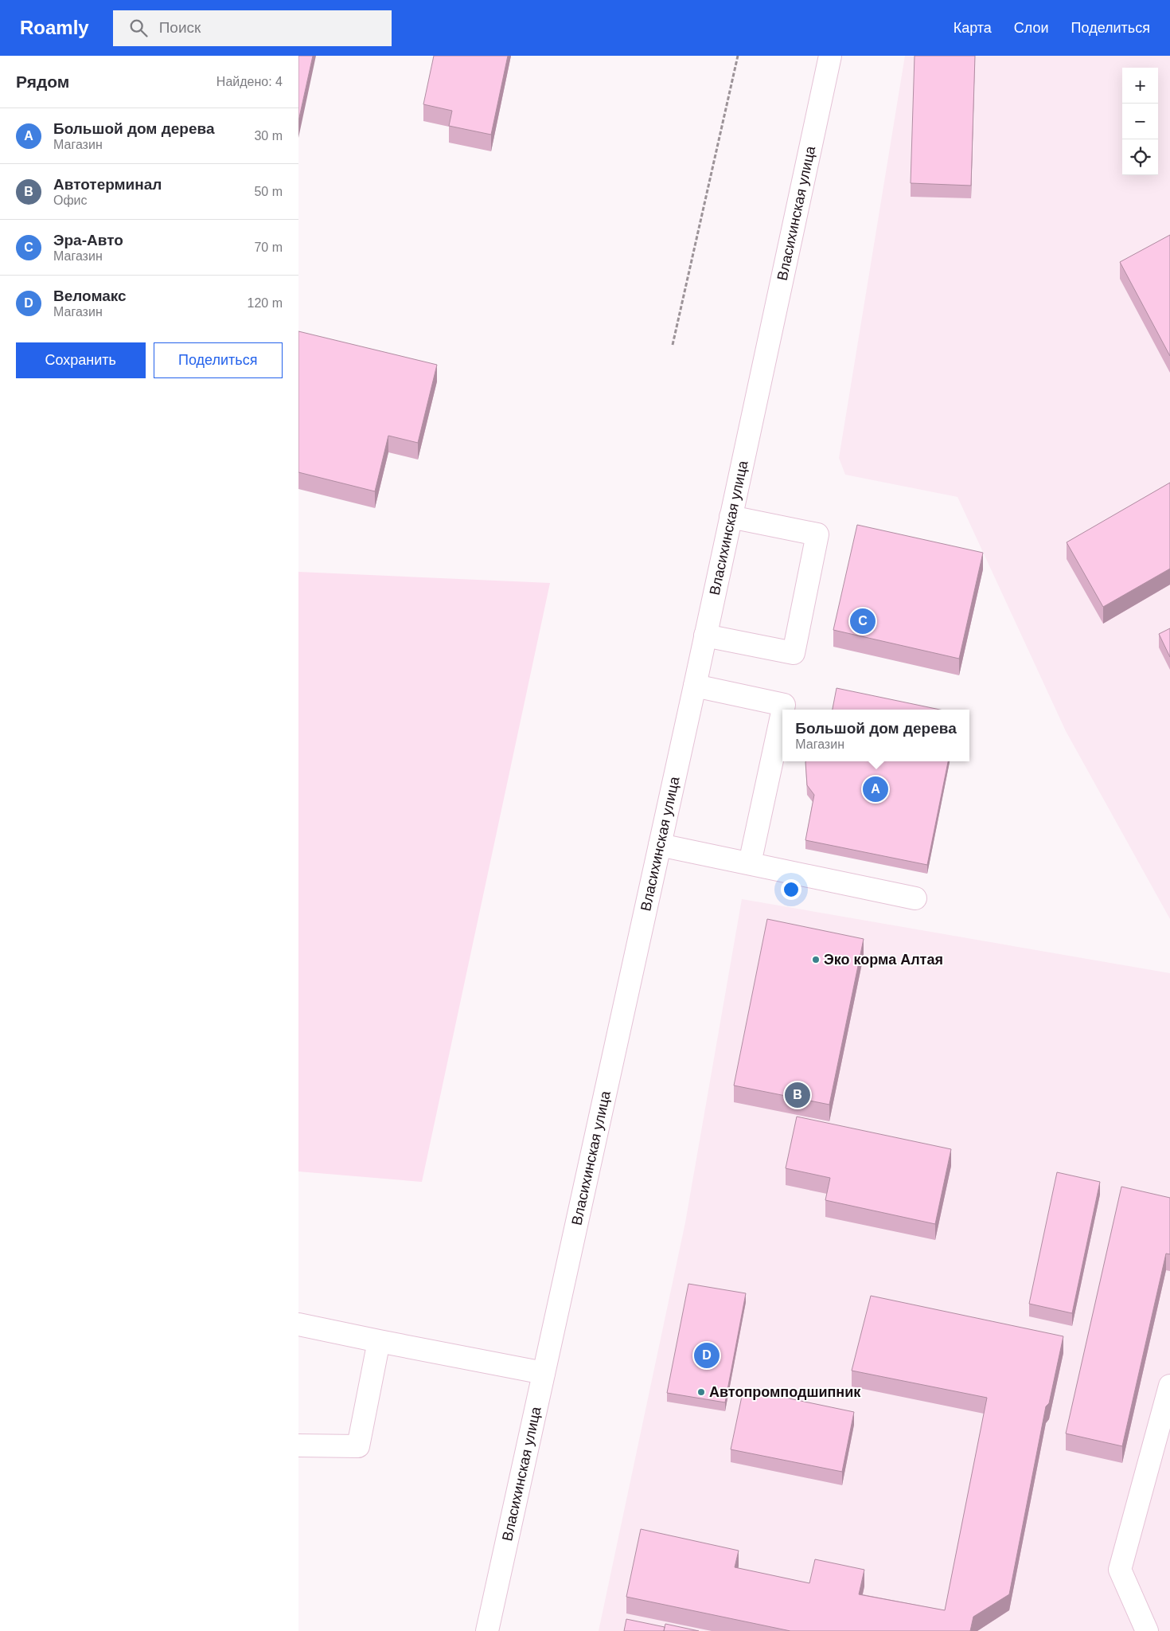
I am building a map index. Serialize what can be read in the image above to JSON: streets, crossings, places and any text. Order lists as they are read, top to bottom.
{
  "streets": {
    "main road": ["Власихинская улица"]
  },
  "places": ["Эко корма Алтая", "Автопромподшипник"],
  "page": {
    "header": "Roamly",
    "search": "Поиск",
    "nav": ["Карта", "Слои", "Поделиться"],
    "heading": ["Рядом", "Найдено: 4"],
    "map_buttons": ["+", "−"],
    "list": [
      {
        "mark": "A",
        "name": "Большой дом дерева",
        "note": "Магазин",
        "value": "30 m"
      },
      {
        "mark": "B",
        "name": "Автотерминал",
        "note": "Офис",
        "value": "50 m"
      },
      {
        "mark": "C",
        "name": "Эра-Авто",
        "note": "Магазин",
        "value": "70 m"
      },
      {
        "mark": "D",
        "name": "Веломакс",
        "note": "Магазин",
        "value": "120 m"
      }
    ],
    "buttons": ["Сохранить", "Поделиться"],
    "pins": [
      "C",
      "A",
      "B",
      "D"
    ],
    "popup": ["Большой дом дерева", "Магазин"]
  }
}
